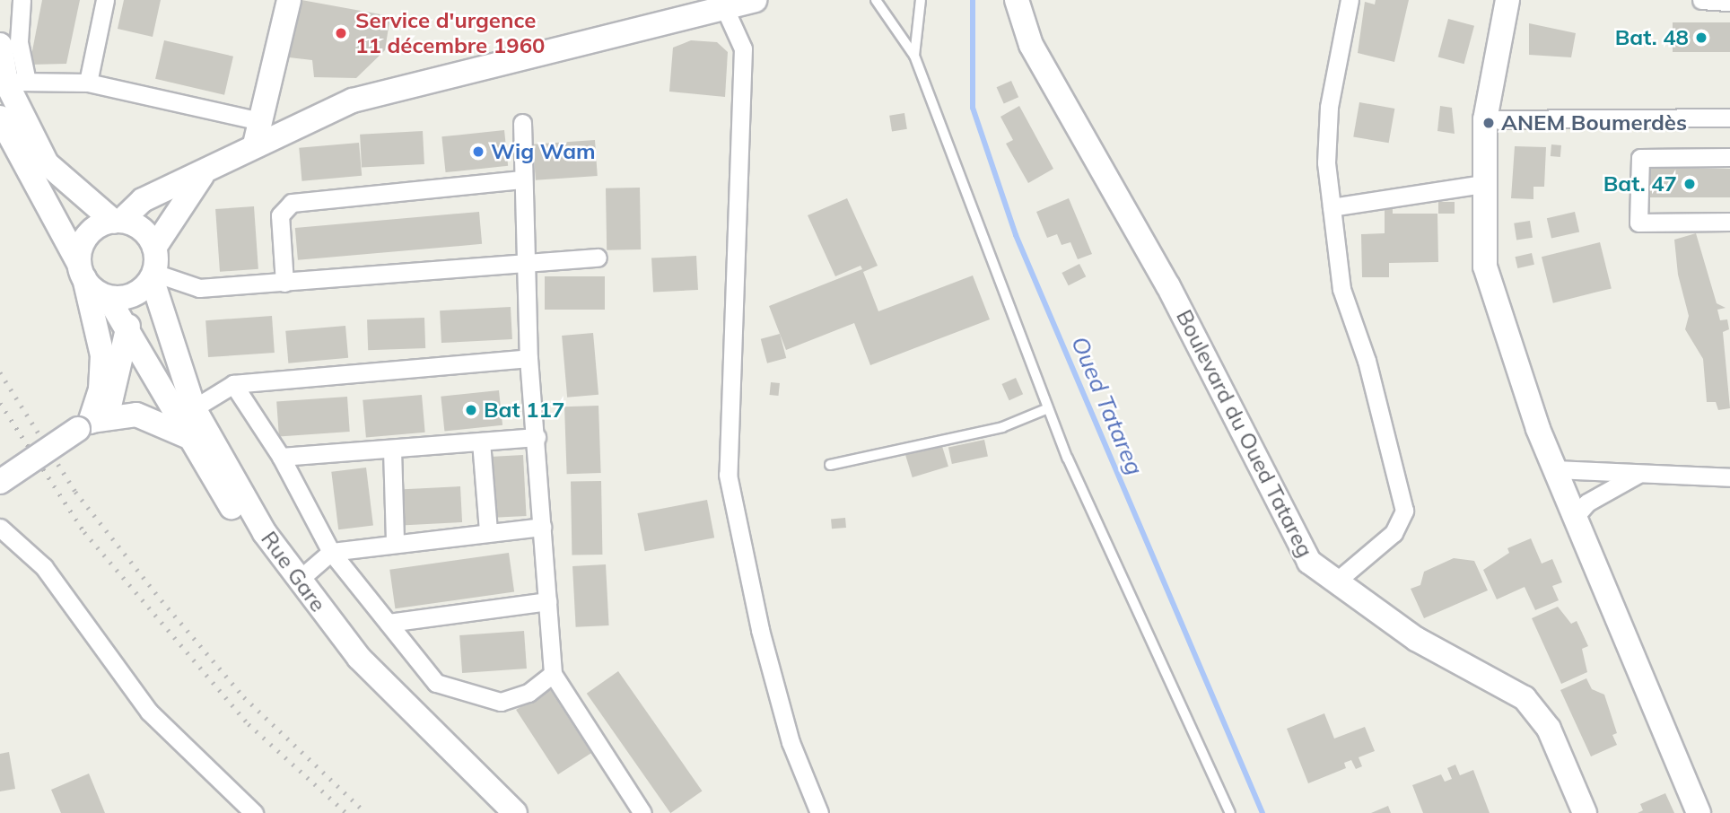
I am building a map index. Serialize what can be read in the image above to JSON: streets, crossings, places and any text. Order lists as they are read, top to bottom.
{
  "streets": {
    "street": ["Boulevard du Oued Tatareg", "Rue Gare"]
  },
  "water": ["Oued Tatareg"],
  "places": [
    "Service d'urgence 11 décembre 1960",
    "Bat. 48",
    "ANEM Boumerdès",
    "Wig Wam",
    "Bat. 47",
    "Bat 117"
  ]
}
